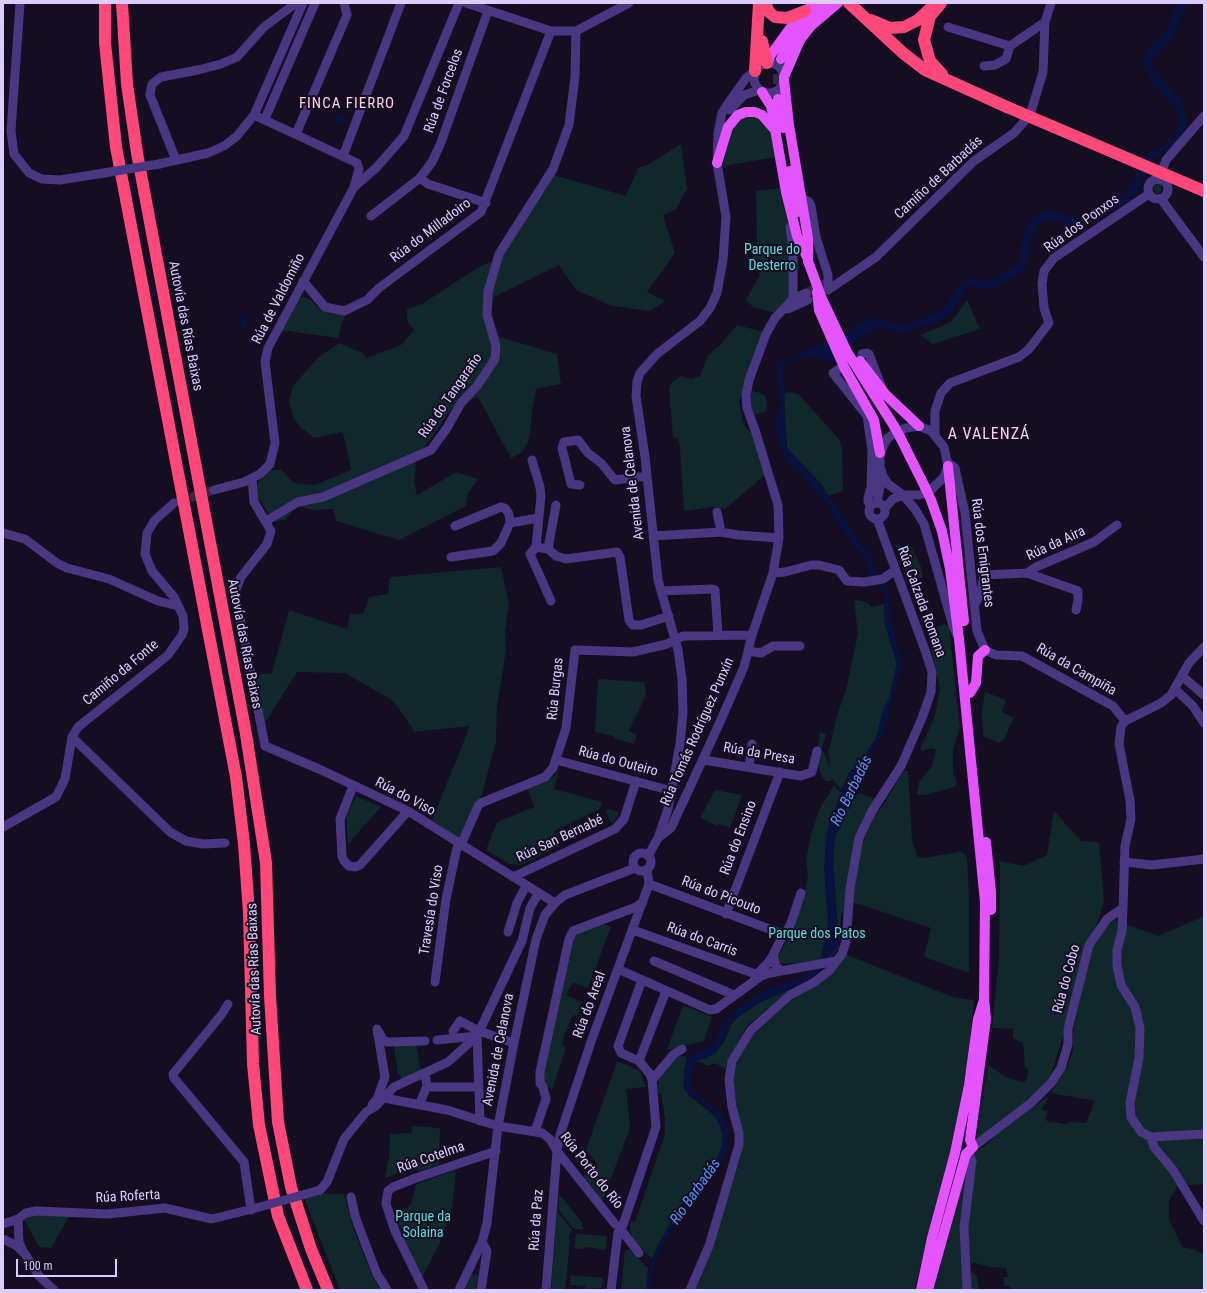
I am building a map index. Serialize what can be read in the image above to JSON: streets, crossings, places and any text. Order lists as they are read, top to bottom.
{
  "streets": {
    "highway": ["Autovía das Rías Baixas"],
    "street": [
      "Rúa de Forcelos",
      "Camiño de Barbadás",
      "Rúa dos Ponxos",
      "Rúa do Milladoiro",
      "Rúa de Valdomiño",
      "Rúa do Tangaraño",
      "Avenida de Celanova",
      "Rúa da Aira",
      "Rúa dos Emigrantes",
      "Rúa Calzada Romana",
      "Rúa da Campiña",
      "Camiño da Fonte",
      "Rúa Burgas",
      "Rúa Tomás Rodríguez Punxín",
      "Rúa da Presa",
      "Rúa do Outeiro",
      "Rúa do Viso",
      "Rúa do Ensino",
      "Rúa San Bernabé",
      "Rúa do Picouto",
      "Travesía do Viso",
      "Rúa do Carris",
      "Rúa do Cobo",
      "Rúa do Areal",
      "Rúa Cotelma",
      "Rúa Porto do Río",
      "Rúa Roferta",
      "Rúa da Paz"
    ]
  },
  "crossings": [
    ["Rúa dos Ponxos", "Rúa dos Emigrantes"],
    ["Rúa do Milladoiro", "Rúa de Valdomiño"],
    ["Rúa do Tangaraño", "Rúa do Viso"],
    ["Avenida de Celanova", "Rúa Burgas"],
    ["Avenida de Celanova", "Rúa Tomás Rodríguez Punxín"],
    ["Avenida de Celanova", "Rúa do Outeiro"],
    ["Avenida de Celanova", "Rúa do Viso"],
    ["Avenida de Celanova", "Rúa do Areal"],
    ["Avenida de Celanova", "Rúa Cotelma"],
    ["Avenida de Celanova", "Rúa Porto do Río"],
    ["Rúa da Aira", "Rúa dos Emigrantes"],
    ["Rúa dos Emigrantes", "Rúa da Campiña"],
    ["Rúa Burgas", "Rúa do Outeiro"],
    ["Rúa Burgas", "Travesía do Viso"],
    ["Rúa Tomás Rodríguez Punxín", "Rúa da Presa"],
    ["Rúa da Presa", "Rúa do Ensino"],
    ["Rúa do Outeiro", "Rúa San Bernabé"],
    ["Rúa do Outeiro", "Travesía do Viso"],
    ["Rúa do Viso", "Rúa San Bernabé"],
    ["Rúa do Viso", "Travesía do Viso"],
    ["Rúa do Ensino", "Rúa do Picouto"],
    ["Rúa do Picouto", "Rúa do Areal"],
    ["Rúa do Carris", "Rúa do Areal"],
    ["Rúa do Areal", "Rúa Porto do Río"],
    ["Rúa do Areal", "Rúa da Paz"],
    ["Rúa Porto do Río", "Rúa da Paz"]
  ],
  "districts": ["FINCA FIERRO", "A VALENZÁ"],
  "water": ["Rio Barbadás"],
  "parks": ["Parque do Desterro", "Parque dos Patos", "Parque da Solaina"],
  "scale_bar": "100 m"
}
